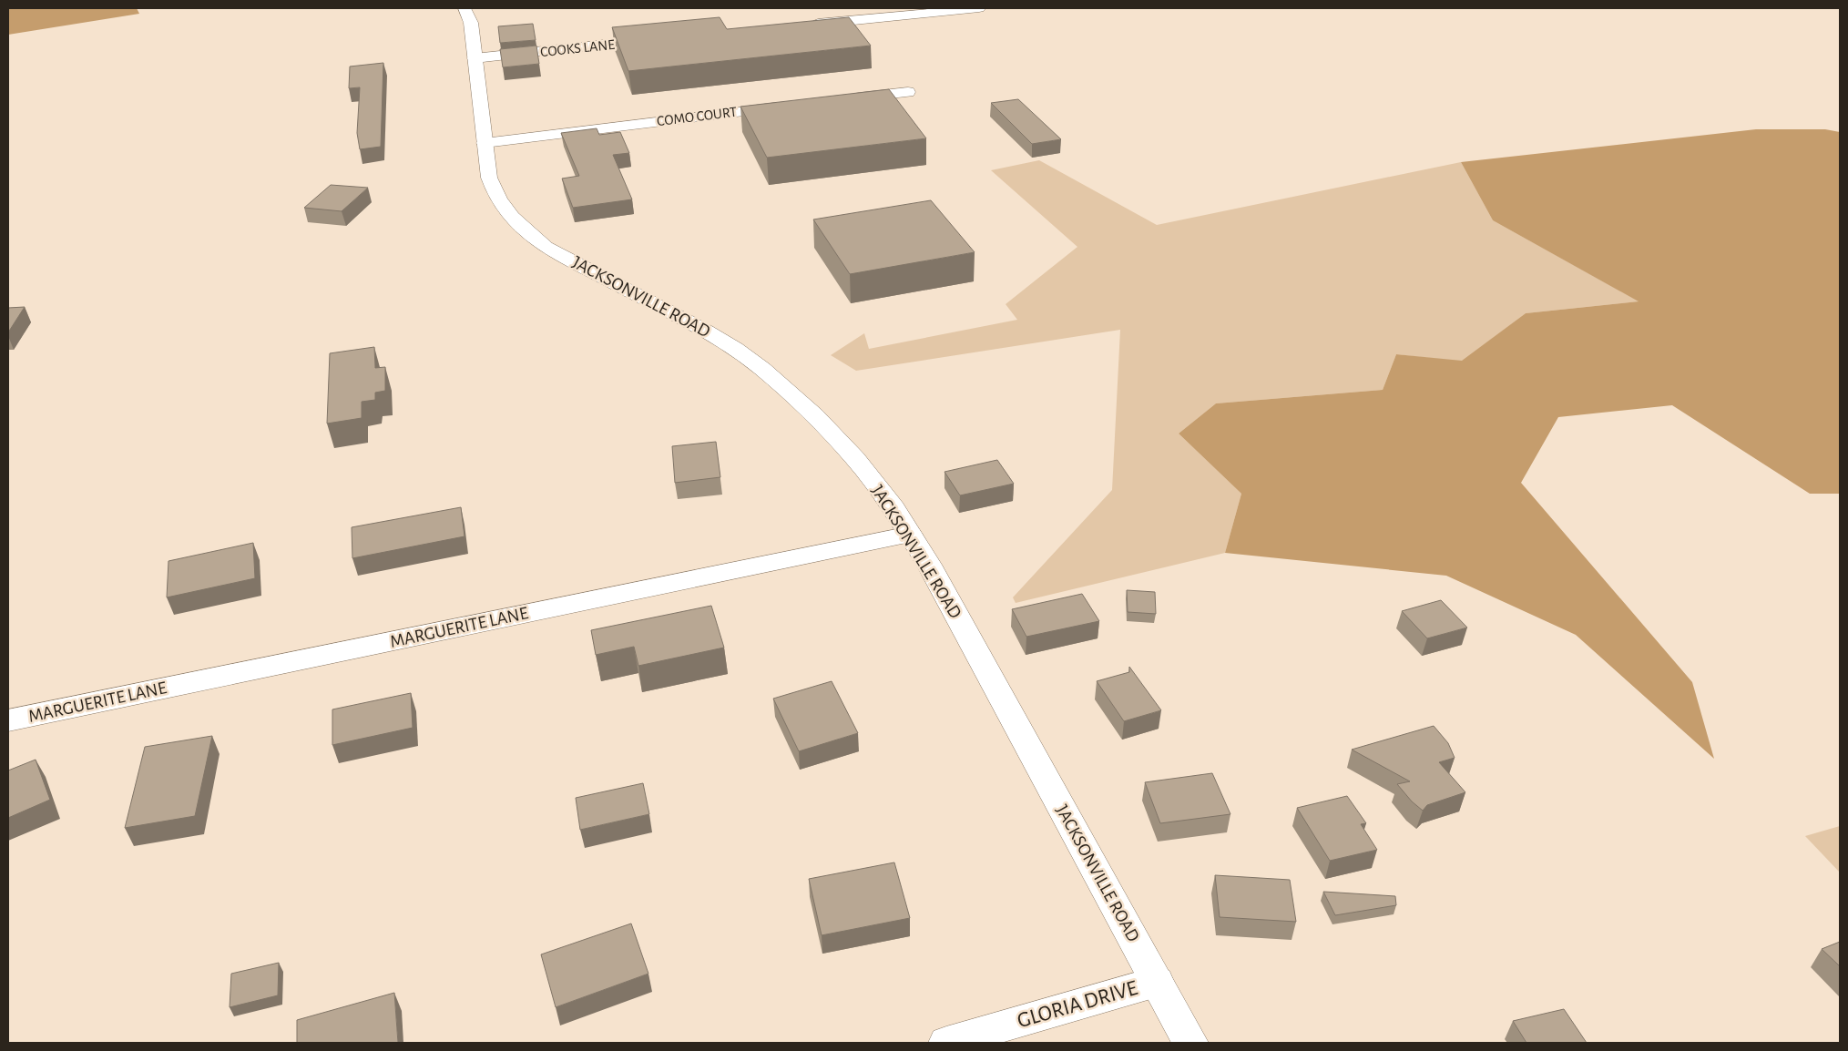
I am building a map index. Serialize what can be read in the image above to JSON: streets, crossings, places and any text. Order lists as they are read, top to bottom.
{
  "streets": {
    "main road": [
      "COOKS LANE",
      "COMO COURT",
      "JACKSONVILLE ROAD",
      "MARGUERITE LANE",
      "GLORIA DRIVE"
    ]
  },
  "crossings": [
    ["COOKS LANE", "JACKSONVILLE ROAD"],
    ["COMO COURT", "JACKSONVILLE ROAD"],
    ["JACKSONVILLE ROAD", "MARGUERITE LANE"],
    ["JACKSONVILLE ROAD", "GLORIA DRIVE"]
  ]
}
